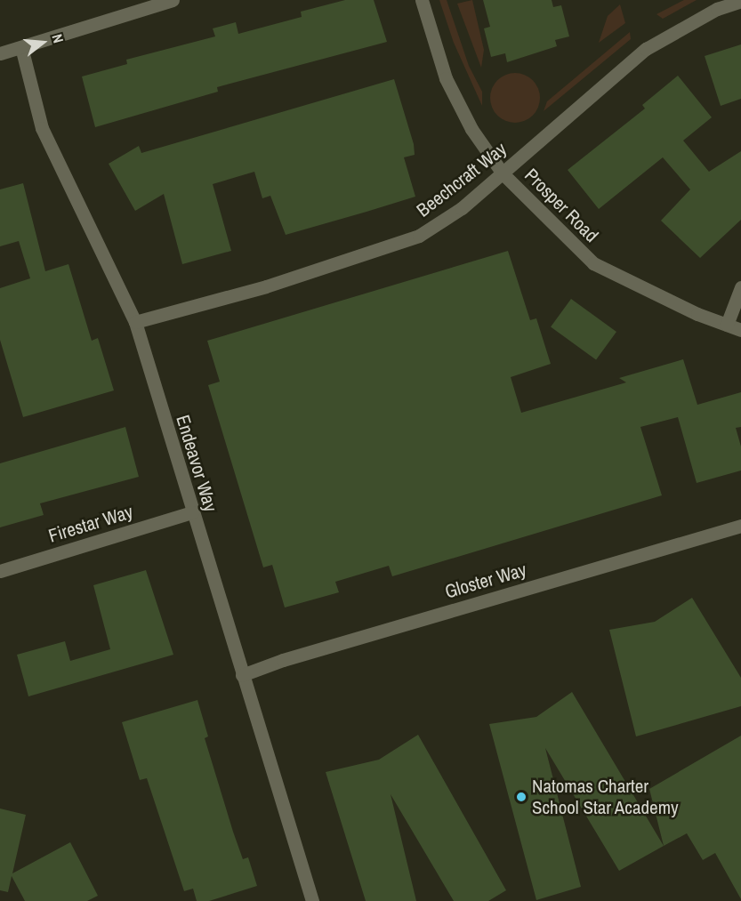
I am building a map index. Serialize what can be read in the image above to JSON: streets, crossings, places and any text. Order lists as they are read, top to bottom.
{
  "streets": {
    "street": [
      "Beechcraft Way",
      "Prosper Road",
      "Endeavor Way",
      "Firestar Way",
      "Gloster Way"
    ]
  },
  "crossings": [
    ["Beechcraft Way", "Prosper Road"],
    ["Beechcraft Way", "Endeavor Way"],
    ["Endeavor Way", "Firestar Way"],
    ["Endeavor Way", "Gloster Way"]
  ],
  "places": ["Natomas Charter School Star Academy"],
  "north": "right"
}
